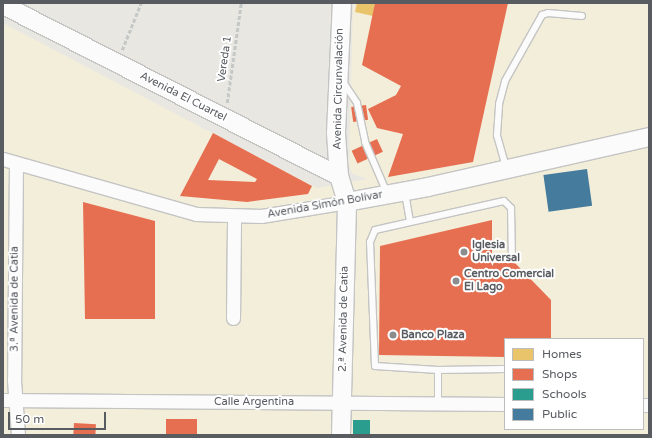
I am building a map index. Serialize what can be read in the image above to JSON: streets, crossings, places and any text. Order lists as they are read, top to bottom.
{
  "streets": {
    "main road": [
      "Avenida Circunvalación",
      "Avenida El Cuartel",
      "Avenida Simón Bolívar",
      "2.ª Avenida de Catia"
    ],
    "street": ["3.ª Avenida de Catia", "Calle Argentina"],
    "path": ["Vereda 1"]
  },
  "crossings": [
    ["Vereda 1", "Avenida El Cuartel"],
    ["Avenida Circunvalación", "Avenida El Cuartel"],
    ["Avenida Simón Bolívar", "3.ª Avenida de Catia"],
    ["Avenida Simón Bolívar", "2.ª Avenida de Catia"],
    ["3.ª Avenida de Catia", "Calle Argentina"],
    ["2.ª Avenida de Catia", "Calle Argentina"]
  ],
  "places": ["Iglesia Universal", "Centro Comercial El Lago", "Banco Plaza"],
  "legend": [
    "Homes",
    "Shops",
    "Schools",
    "Public"
  ],
  "scale_bar": "50 m"
}
